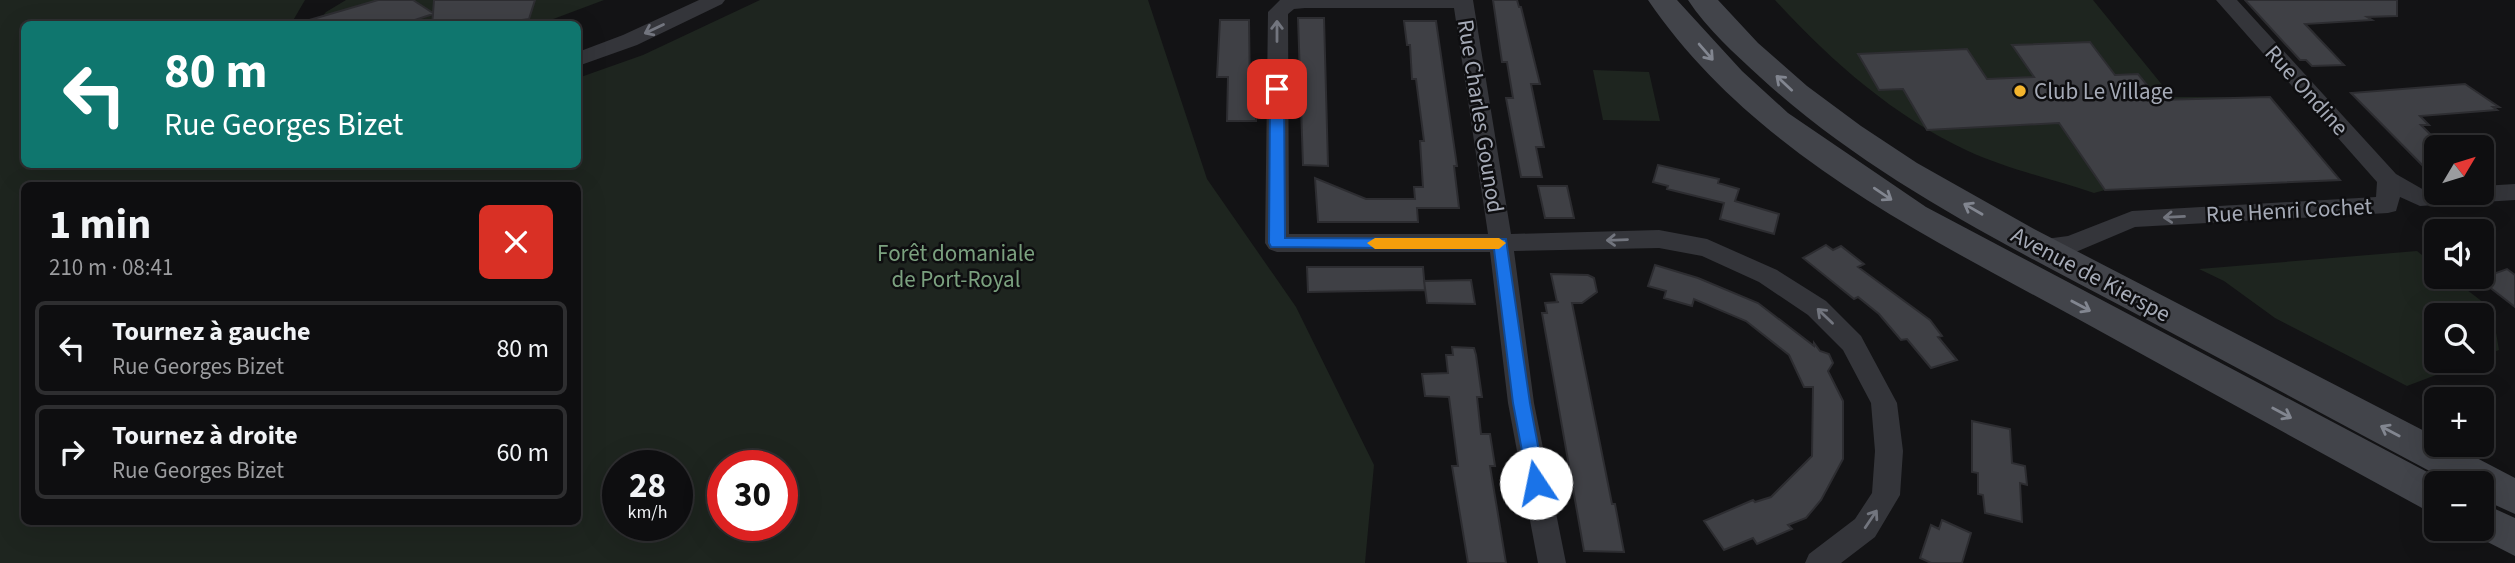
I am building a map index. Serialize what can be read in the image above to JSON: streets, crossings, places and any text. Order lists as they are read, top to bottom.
{
  "streets": {
    "main road": ["Avenue de Kierspe"],
    "street": ["Rue Ondine", "Rue Charles Gounod", "Rue Henri Cochet"]
  },
  "crossings": [
    ["Rue Ondine", "Rue Henri Cochet"],
    ["Rue Henri Cochet", "Avenue de Kierspe"]
  ],
  "parks": ["Forêt domaniale de Port-Royal"],
  "places": ["Club Le Village"],
  "north": "top right",
  "page": {
    "turn": ["80 m", "Rue Georges Bizet"],
    "map_buttons": ["+", "−"],
    "heading": ["1 min", "210 m · 08:41"],
    "list": [
      {
        "name": "Tournez à gauche",
        "note": "Rue Georges Bizet",
        "value": "80 m"
      },
      {
        "name": "Tournez à droite",
        "note": "Rue Georges Bizet",
        "value": "60 m"
      }
    ],
    "speed": "28 km/h",
    "limit": "30"
  }
}
